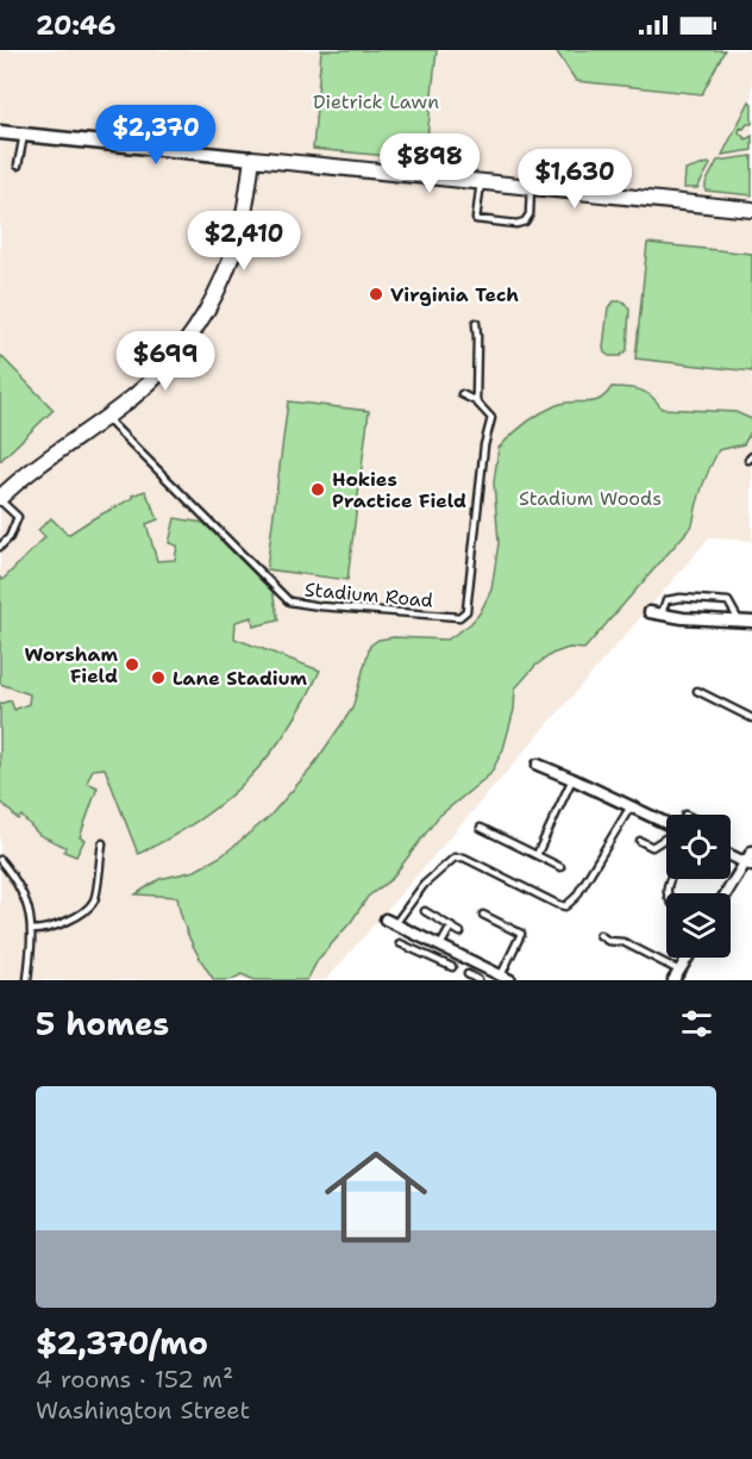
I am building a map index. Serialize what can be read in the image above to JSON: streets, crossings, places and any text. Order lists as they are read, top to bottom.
{
  "streets": {
    "lane": ["Stadium Road"]
  },
  "parks": ["Dietrick Lawn", "Stadium Woods"],
  "places": [
    "Virginia Tech",
    "Hokies Practice Field",
    "Worsham Field",
    "Lane Stadium"
  ],
  "page": {
    "status": "20:46",
    "price": [
      "$2,370",
      "$898",
      "$1,630",
      "$2,410",
      "$699"
    ],
    "heading": "5 homes",
    "list": [
      {
        "name": "$2,370/mo",
        "note": "4 rooms · 152 m² · Washington Street"
      }
    ]
  }
}
